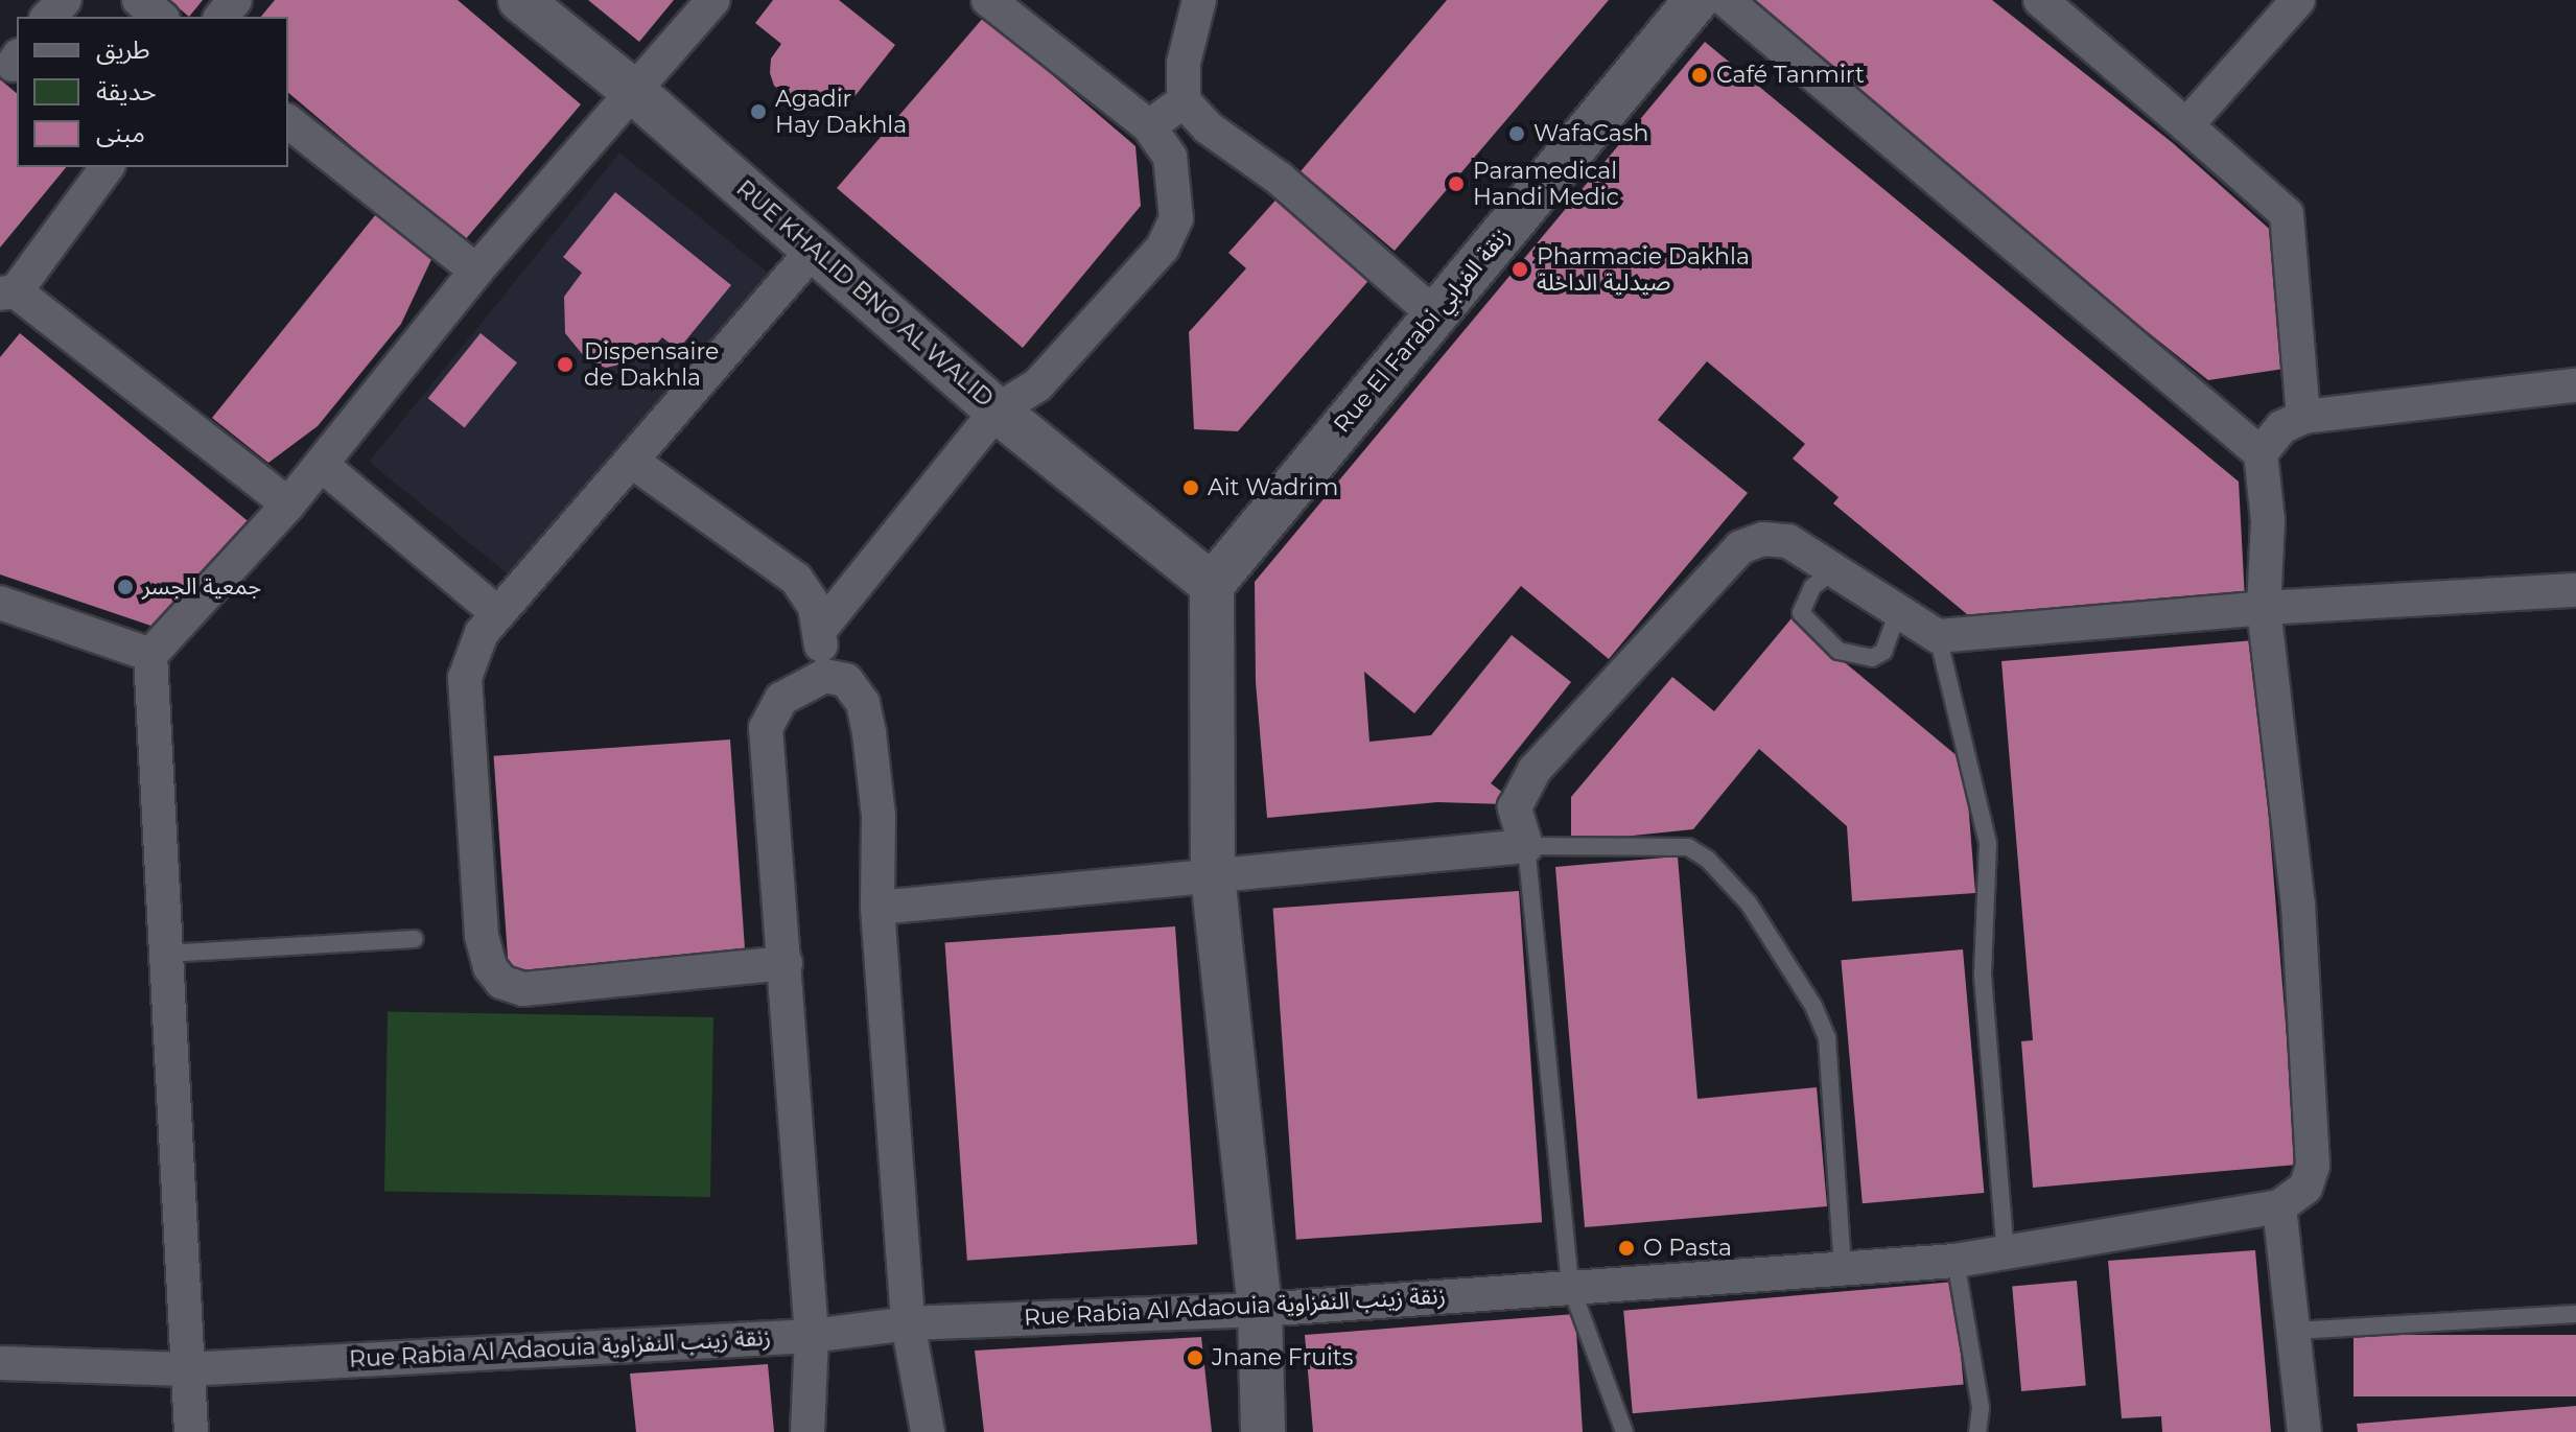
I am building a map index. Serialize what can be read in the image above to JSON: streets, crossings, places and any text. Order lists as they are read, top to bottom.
{
  "streets": {
    "street": ["RUE KHALID BNO AL WALID", "Rue El Farabi زنقة الفرابي", "Rue Rabia Al Adaouia زنقة زينب النفزاوية"]
  },
  "crossings": [
    ["RUE KHALID BNO AL WALID", "Rue El Farabi زنقة الفرابي"]
  ],
  "places": [
    "Café Tanmirt",
    "Agadir Hay Dakhla",
    "WafaCash",
    "Paramedical Handi Medic",
    "Pharmacie Dakhla صيدلية الداخلة",
    "Dispensaire de Dakhla",
    "Ait Wadrim",
    "جمعية الجسر",
    "O Pasta",
    "Jnane Fruits"
  ],
  "legend": ["طريق", "حديقة", "مبنى"]
}
